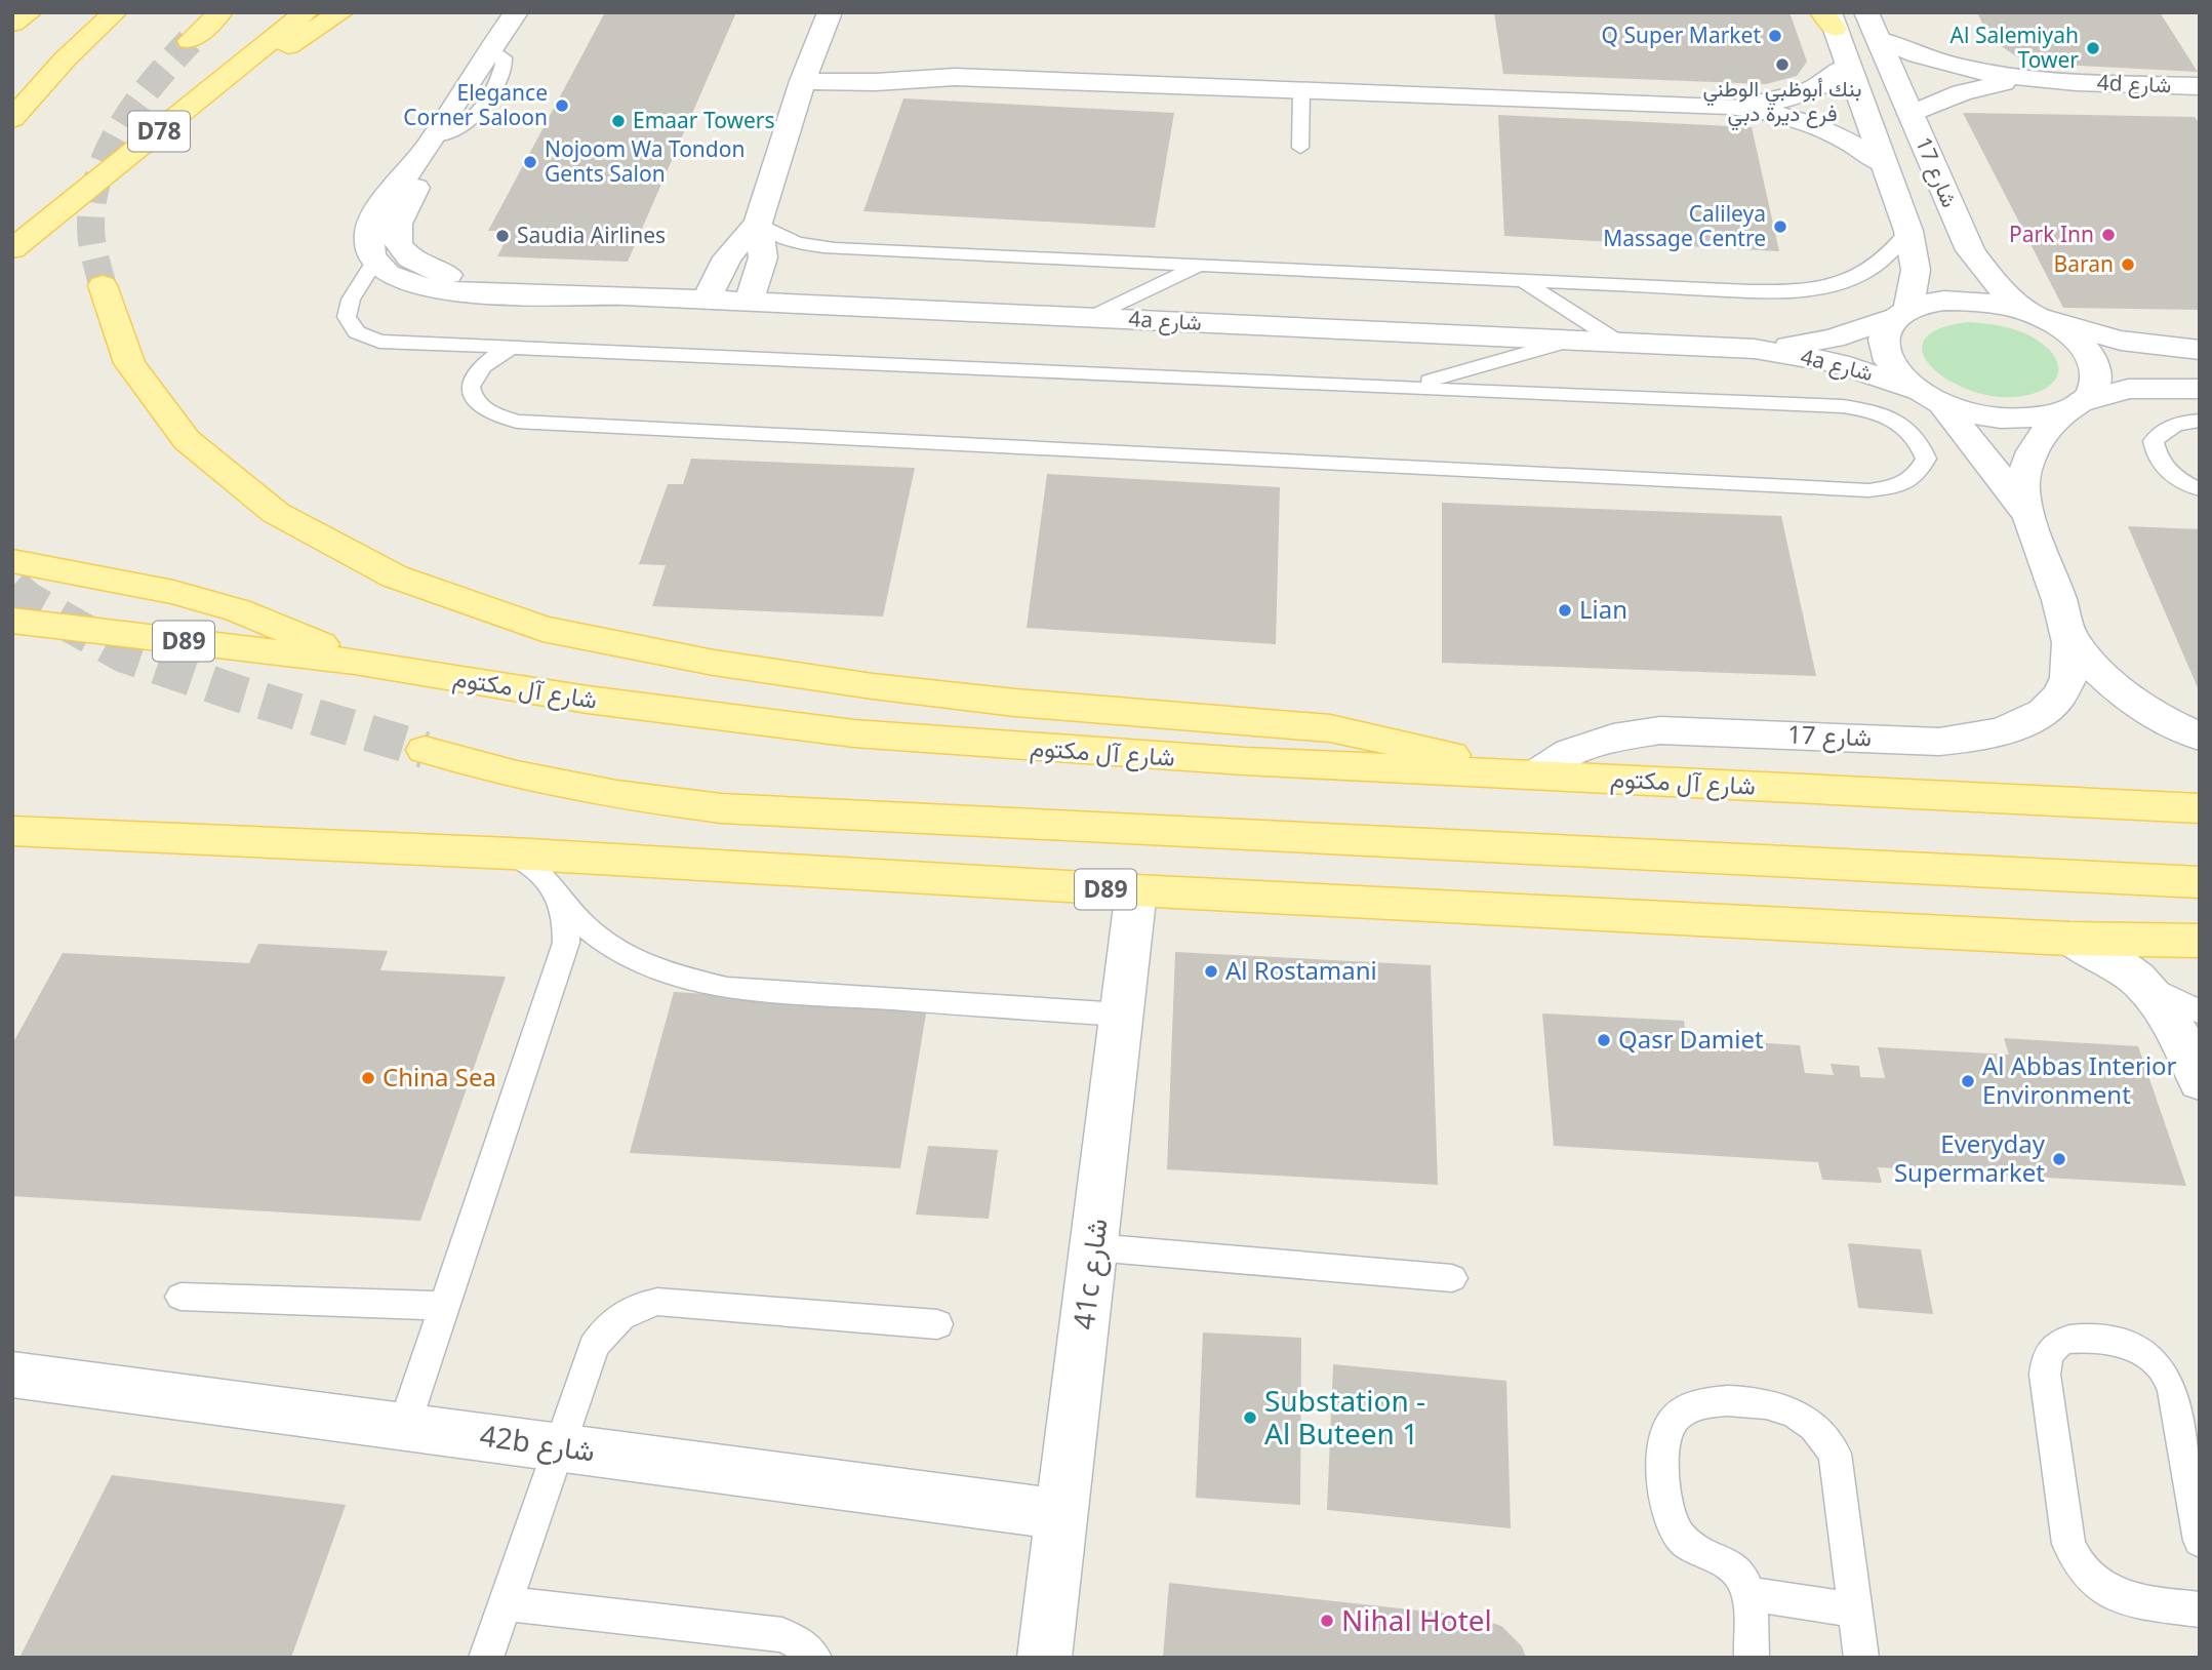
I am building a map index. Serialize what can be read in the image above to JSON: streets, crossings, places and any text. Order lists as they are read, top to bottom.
{
  "streets": {
    "main road": ["D78", "D89", "شارع آل مكتوم"],
    "street": [
      "4d شارع",
      "شارع 17",
      "4a شارع",
      "41c شارع",
      "42b شارع"
    ]
  },
  "crossings": [
    ["4d شارع", "شارع 17"],
    ["شارع 17", "4a شارع"],
    ["شارع 17", "شارع آل مكتوم"],
    ["D89", "41c شارع"],
    ["41c شارع", "42b شارع"]
  ],
  "places": [
    "Q Super Market",
    "Al Salemiyah Tower",
    "بنك أبوظبي الوطني فرع ديرة دبي",
    "Elegance Corner Saloon",
    "Emaar Towers",
    "Nojoom Wa Tondon Gents Salon",
    "Calileya Massage Centre",
    "Park Inn",
    "Saudia Airlines",
    "Baran",
    "Lian",
    "Al Rostamani",
    "Qasr Damiet",
    "China Sea",
    "Al Abbas Interior Environment",
    "Everyday Supermarket",
    "Substation - Al Buteen 1",
    "Nihal Hotel"
  ]
}
